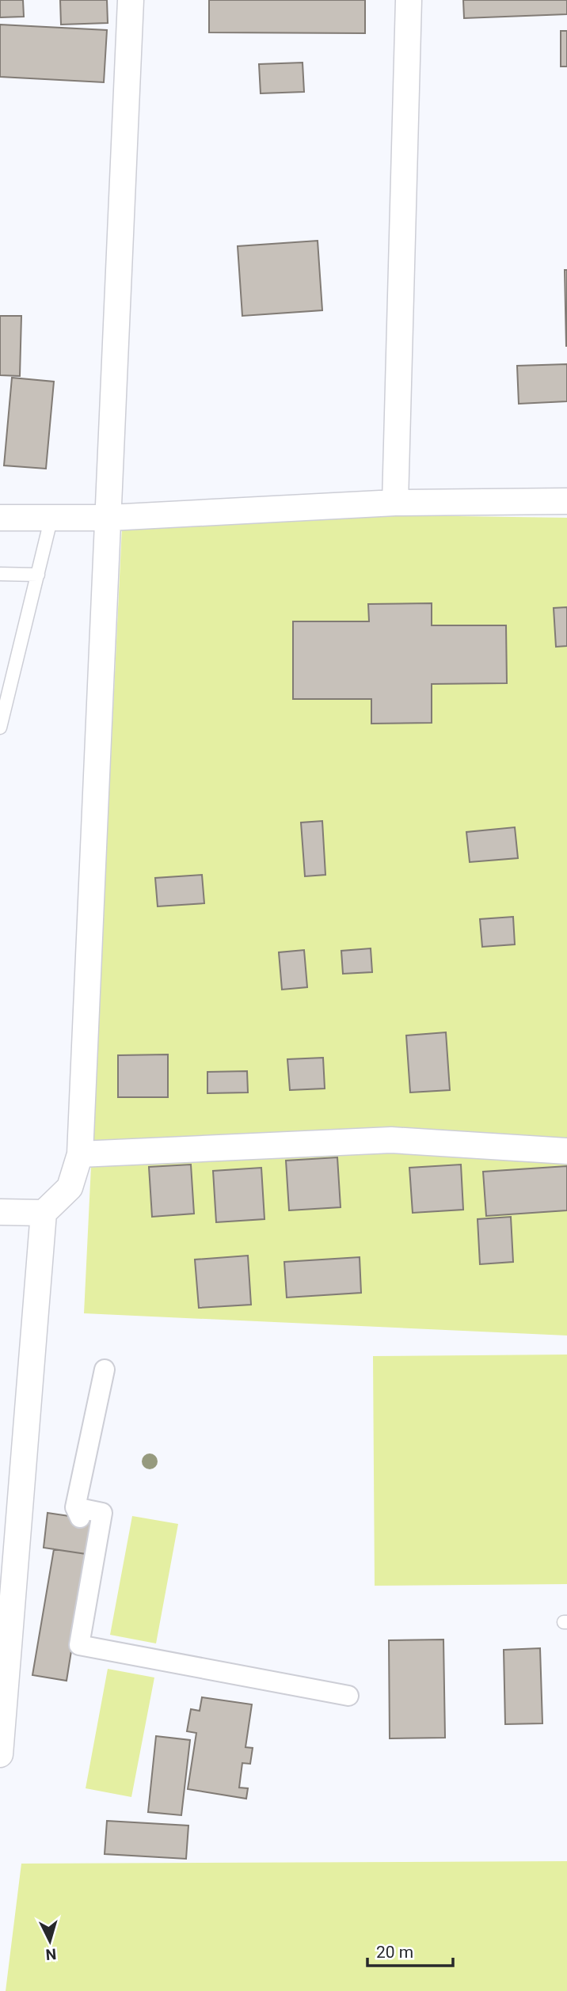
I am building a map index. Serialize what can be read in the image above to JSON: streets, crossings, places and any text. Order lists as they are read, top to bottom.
{
  "scale_bar": "20 m",
  "north": "bottom"
}
